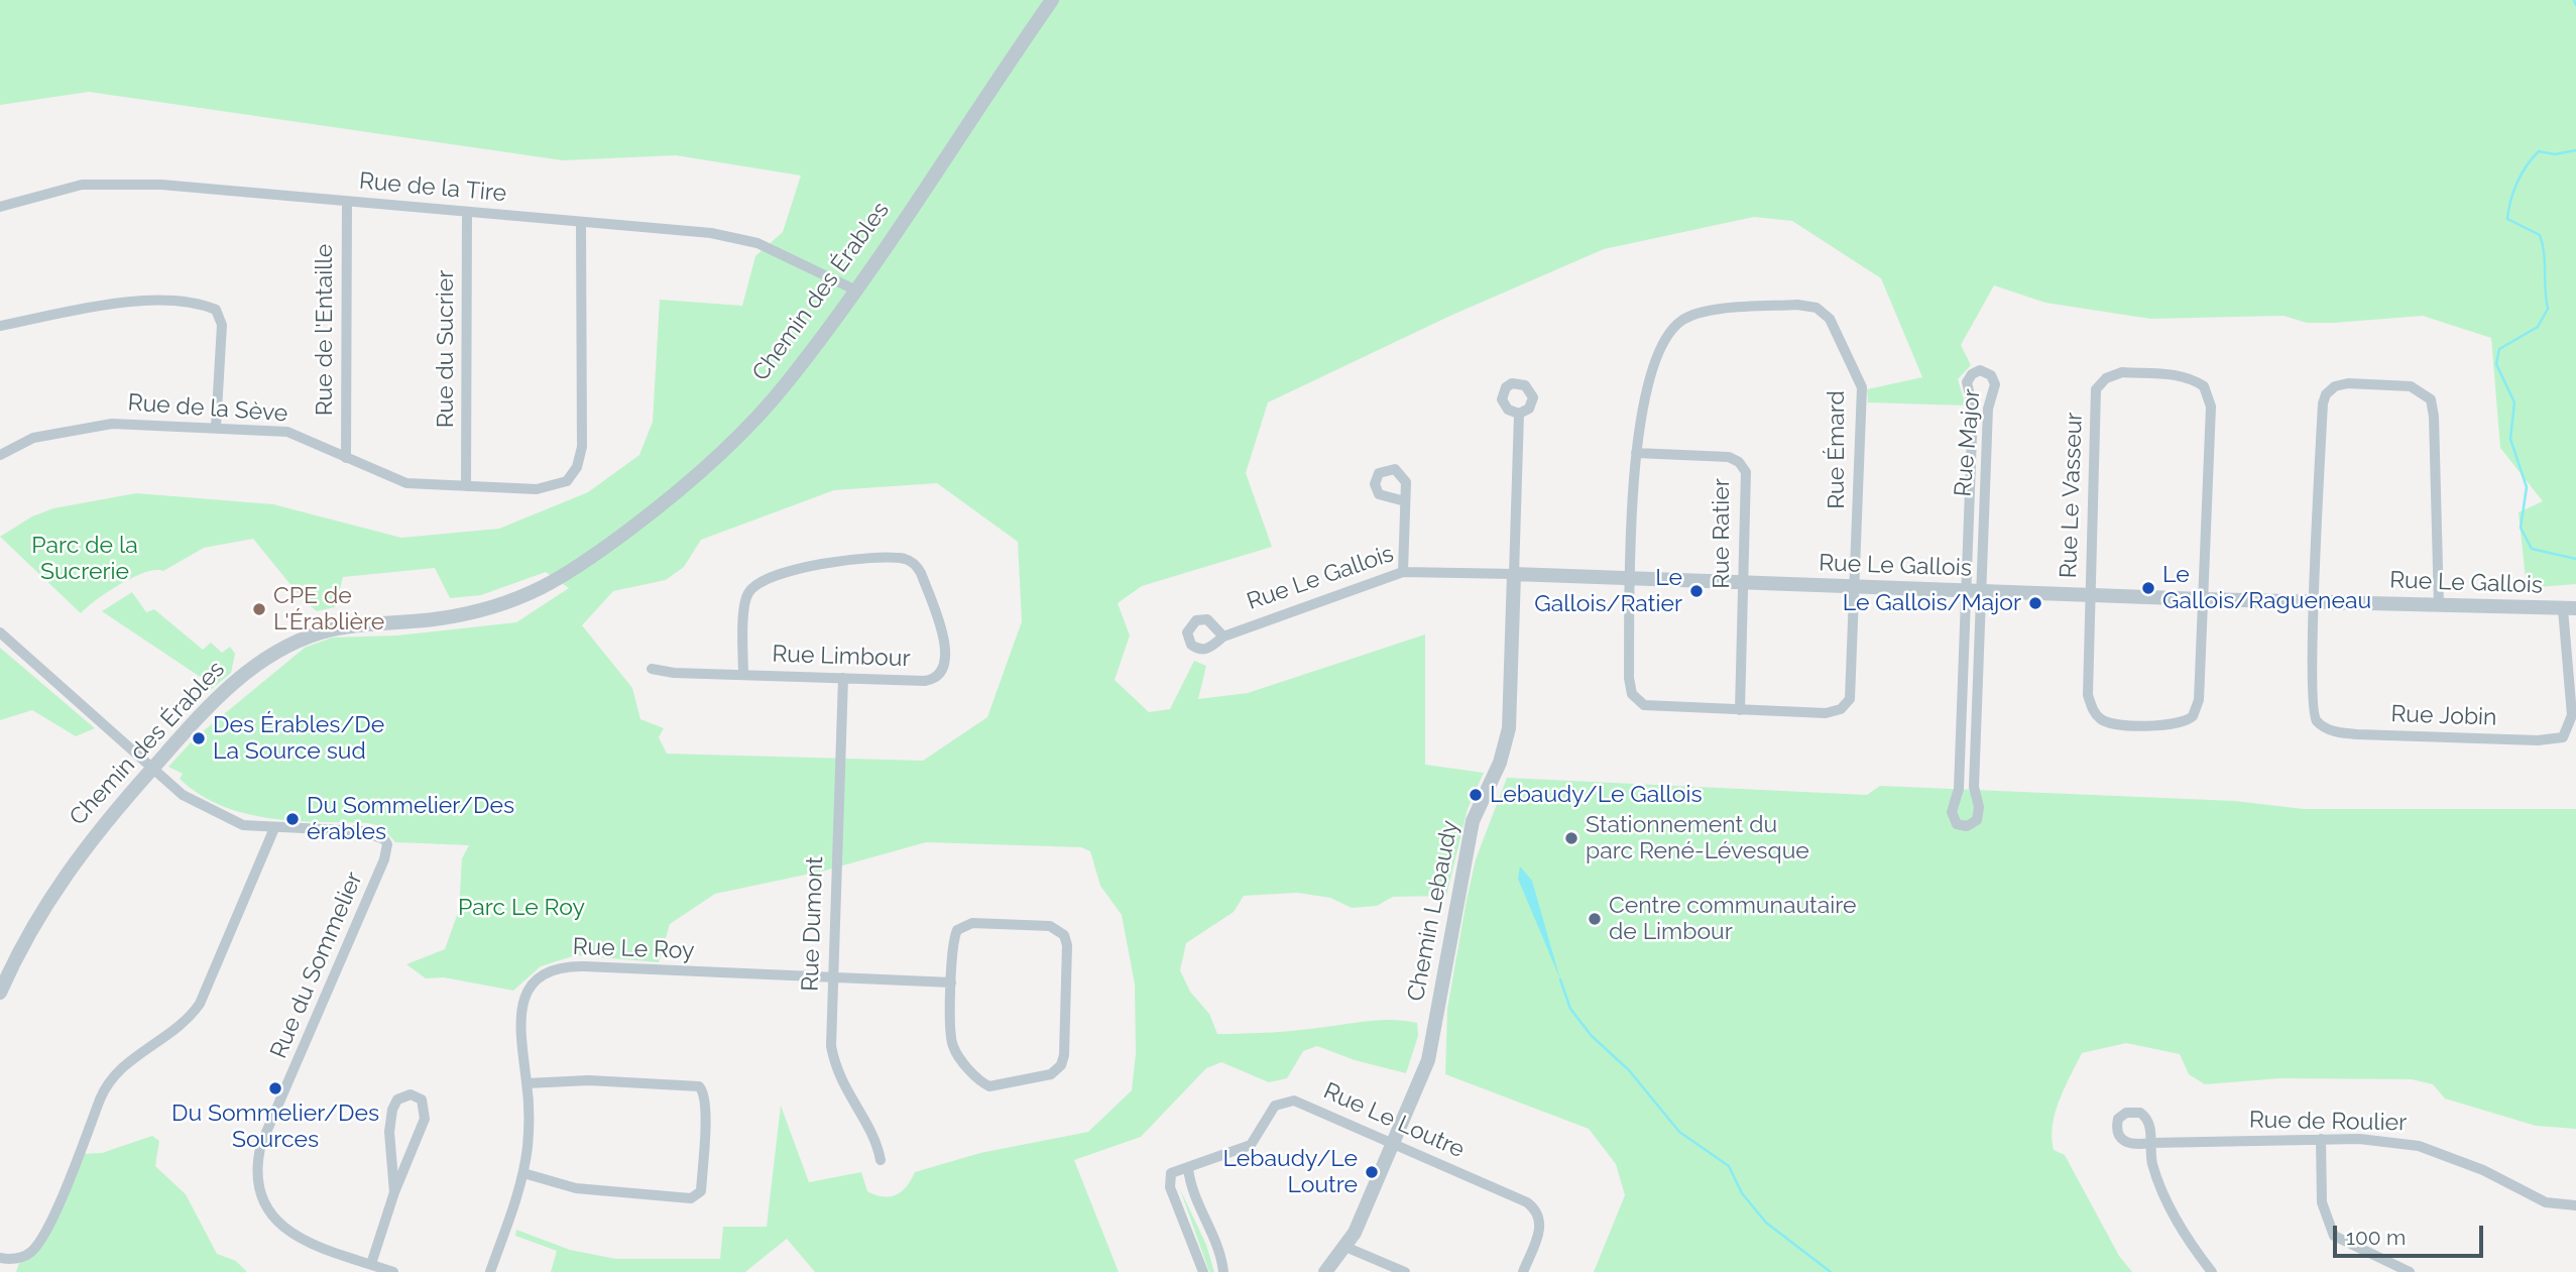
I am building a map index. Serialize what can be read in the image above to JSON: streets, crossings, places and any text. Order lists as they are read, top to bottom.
{
  "streets": {
    "street": [
      "Rue de la Tire",
      "Chemin des Érables",
      "Rue de l'Entaille",
      "Rue du Sucrier",
      "Rue de la Sève",
      "Rue Major",
      "Rue Émard",
      "Rue Le Vasseur",
      "Rue Ratier",
      "Rue Le Gallois",
      "Rue Limbour",
      "Rue Jobin",
      "Chemin Lebaudy",
      "Rue Dumont",
      "Rue Le Roy",
      "Rue du Sommelier",
      "Rue Le Loutre",
      "Rue de Roulier"
    ]
  },
  "crossings": [
    ["Rue de la Tire", "Chemin des Érables"],
    ["Rue de la Tire", "Rue de l'Entaille"],
    ["Rue de la Tire", "Rue du Sucrier"],
    ["Rue de la Tire", "Rue de la Sève"],
    ["Chemin des Érables", "Rue du Sommelier"],
    ["Rue de l'Entaille", "Rue de la Sève"],
    ["Rue du Sucrier", "Rue de la Sève"],
    ["Rue Major", "Rue Le Gallois"],
    ["Rue Émard", "Rue Ratier"],
    ["Rue Émard", "Rue Le Gallois"],
    ["Rue Le Vasseur", "Rue Le Gallois"],
    ["Rue Ratier", "Rue Le Gallois"],
    ["Rue Le Gallois", "Rue Jobin"],
    ["Rue Le Gallois", "Chemin Lebaudy"],
    ["Rue Limbour", "Rue Dumont"],
    ["Chemin Lebaudy", "Rue Le Loutre"],
    ["Rue Dumont", "Rue Le Roy"]
  ],
  "parks": ["Parc de la Sucrerie", "Parc Le Roy"],
  "places": [
    "Le Gallois/Ragueneau",
    "Le Gallois/Ratier",
    "Le Gallois/Major",
    "CPE de L'Érablière",
    "Des Érables/De La Source sud",
    "Lebaudy/Le Gallois",
    "Du Sommelier/Des érables",
    "Stationnement du parc René-Lévesque",
    "Centre communautaire de Limbour",
    "Du Sommelier/Des Sources",
    "Lebaudy/Le Loutre"
  ],
  "scale_bar": "100 m"
}
